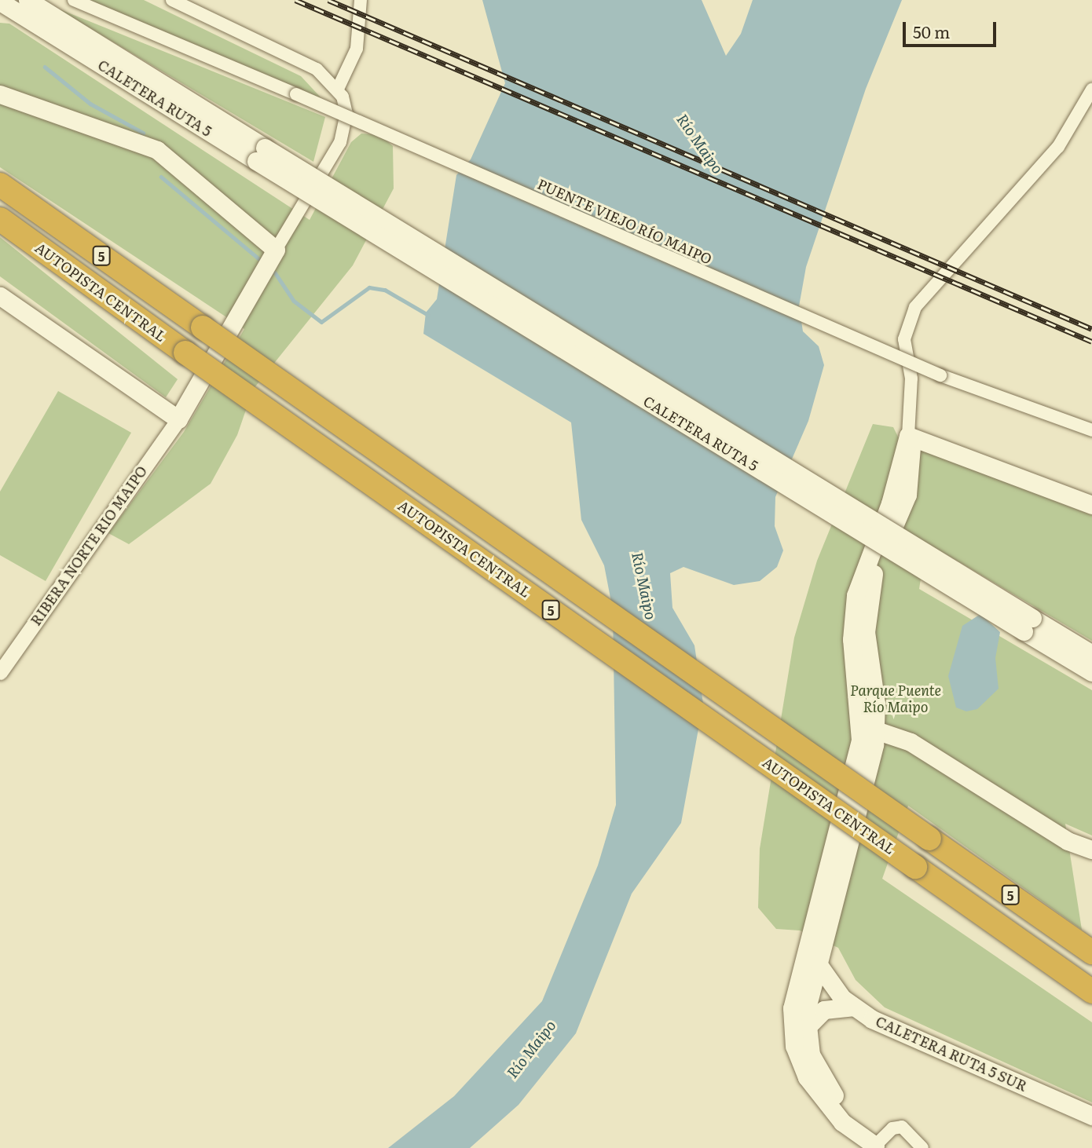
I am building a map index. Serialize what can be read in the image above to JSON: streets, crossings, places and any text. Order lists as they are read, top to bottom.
{
  "streets": {
    "highway": ["5", "AUTOPISTA CENTRAL"],
    "main road": ["CALETERA RUTA 5", "CALETERA RUTA 5 SUR"],
    "street": ["PUENTE VIEJO RÍO MAIPO", "RIBERA NORTE RIO MAIPO"]
  },
  "water": ["Río Maipo"],
  "parks": ["Parque Puente Río Maipo"],
  "scale_bar": "50 m"
}
